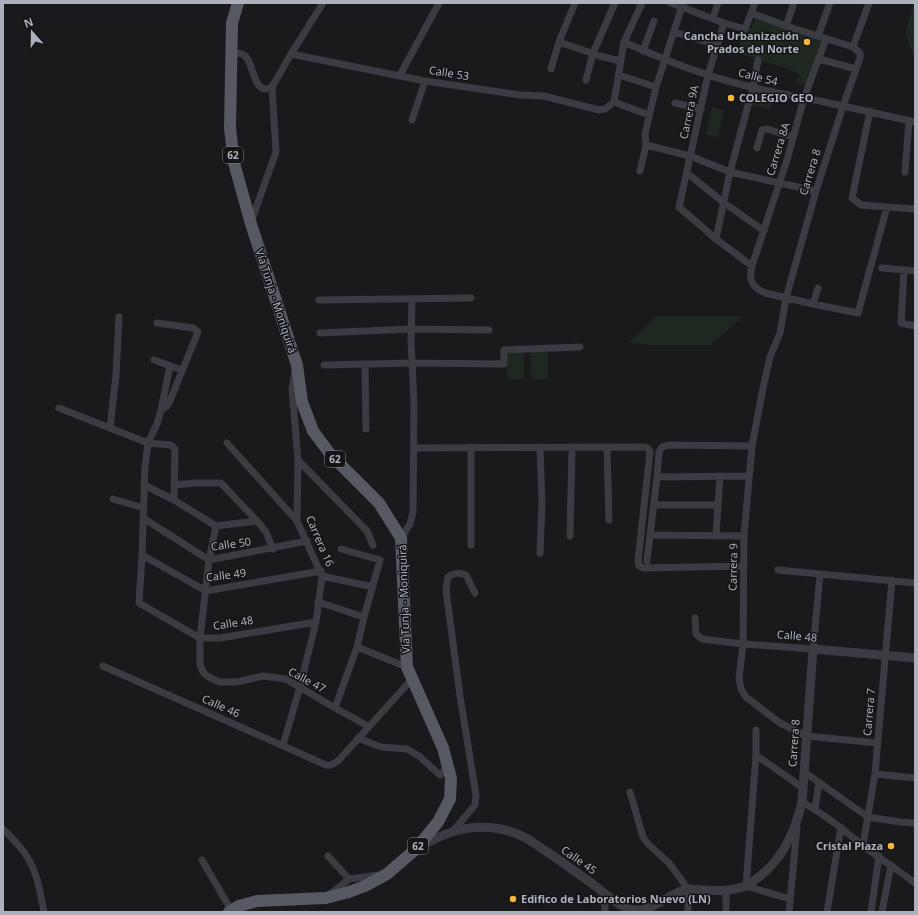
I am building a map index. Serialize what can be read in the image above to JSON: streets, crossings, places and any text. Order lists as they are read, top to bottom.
{
  "streets": {
    "main road": ["62", "Vía Tunja - Moniquirá"],
    "street": [
      "Calle 53",
      "Calle 54",
      "Carrera 9A",
      "Carrera 8A",
      "Carrera 8",
      "Carrera 16",
      "Calle 50",
      "Carrera 9",
      "Calle 49",
      "Calle 48",
      "Calle 47",
      "Calle 46",
      "Carrera 7",
      "Calle 45"
    ]
  },
  "crossings": [
    ["Calle 54", "Carrera 9A"],
    ["Calle 54", "Carrera 8A"],
    ["Calle 54", "Carrera 8"],
    ["Carrera 8", "Carrera 9"],
    ["Carrera 8", "Calle 48"],
    ["Vía Tunja - Moniquirá", "Carrera 16"],
    ["Vía Tunja - Moniquirá", "Calle 45"],
    ["Carrera 16", "Calle 50"],
    ["Carrera 16", "Calle 49"],
    ["Carrera 16", "Calle 48"],
    ["Carrera 16", "Calle 47"],
    ["Carrera 16", "Calle 46"],
    ["Carrera 9", "Calle 48"],
    ["Calle 49", "Calle 48"],
    ["Calle 48", "Calle 47"],
    ["Calle 48", "Carrera 7"]
  ],
  "places": [
    "Cancha Urbanización Prados del Norte",
    "COLEGIO GEO",
    "Cristal Plaza",
    "Edifico de Laboratorios Nuevo (LN)"
  ],
  "north": "top"
}
